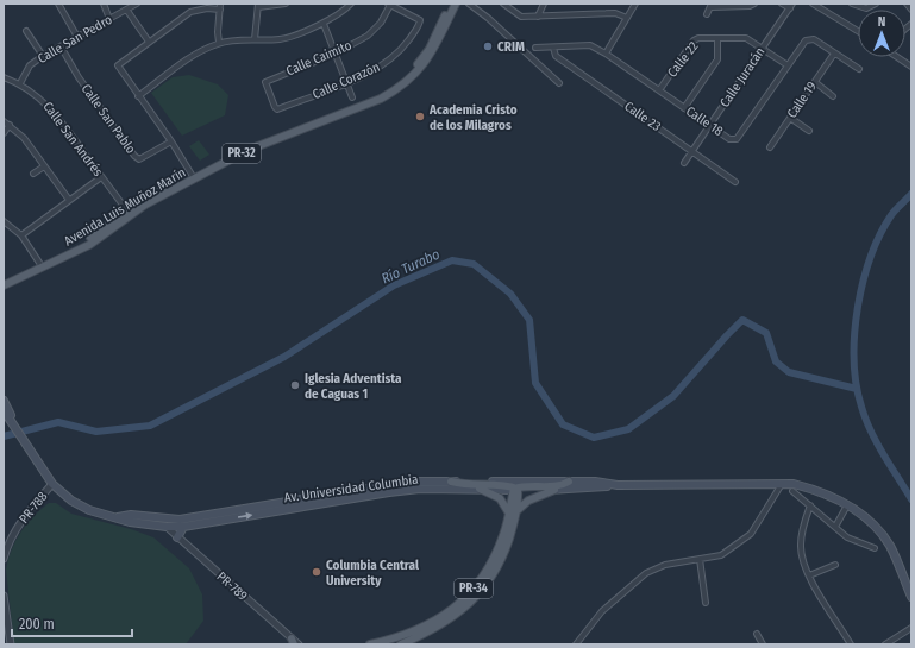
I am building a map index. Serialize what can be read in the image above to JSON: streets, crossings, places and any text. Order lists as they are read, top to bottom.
{
  "streets": {
    "main road": [
      "PR-32",
      "Avenida Luis Muñoz Marín",
      "Av. Universidad Columbia",
      "PR-34"
    ],
    "street": [
      "Calle San Pedro",
      "Calle Caimito",
      "Calle 22",
      "Calle Juracán",
      "Calle Corazón",
      "Calle 19",
      "Calle 23",
      "Calle San Pablo",
      "Calle 18",
      "Calle San Andrés",
      "PR-788",
      "PR-789"
    ]
  },
  "crossings": [
    ["Calle San Pedro", "Calle San Pablo"],
    ["Calle San Pedro", "Calle San Andrés"],
    ["Calle Caimito", "Calle Corazón"],
    ["Calle 22", "Calle Juracán"],
    ["Calle 22", "Calle 18"],
    ["Calle Juracán", "Calle 23"],
    ["Calle Juracán", "Calle 18"],
    ["Calle 19", "Calle 18"],
    ["Calle 23", "Calle 18"],
    ["Calle San Andrés", "Avenida Luis Muñoz Marín"],
    ["Av. Universidad Columbia", "PR-788"],
    ["Av. Universidad Columbia", "PR-789"],
    ["Av. Universidad Columbia", "PR-34"]
  ],
  "water": ["Río Turabo"],
  "places": [
    "CRIM",
    "Academia Cristo de los Milagros",
    "Iglesia Adventista de Caguas 1",
    "Columbia Central University"
  ],
  "scale_bar": "200 m",
  "north": "top"
}
